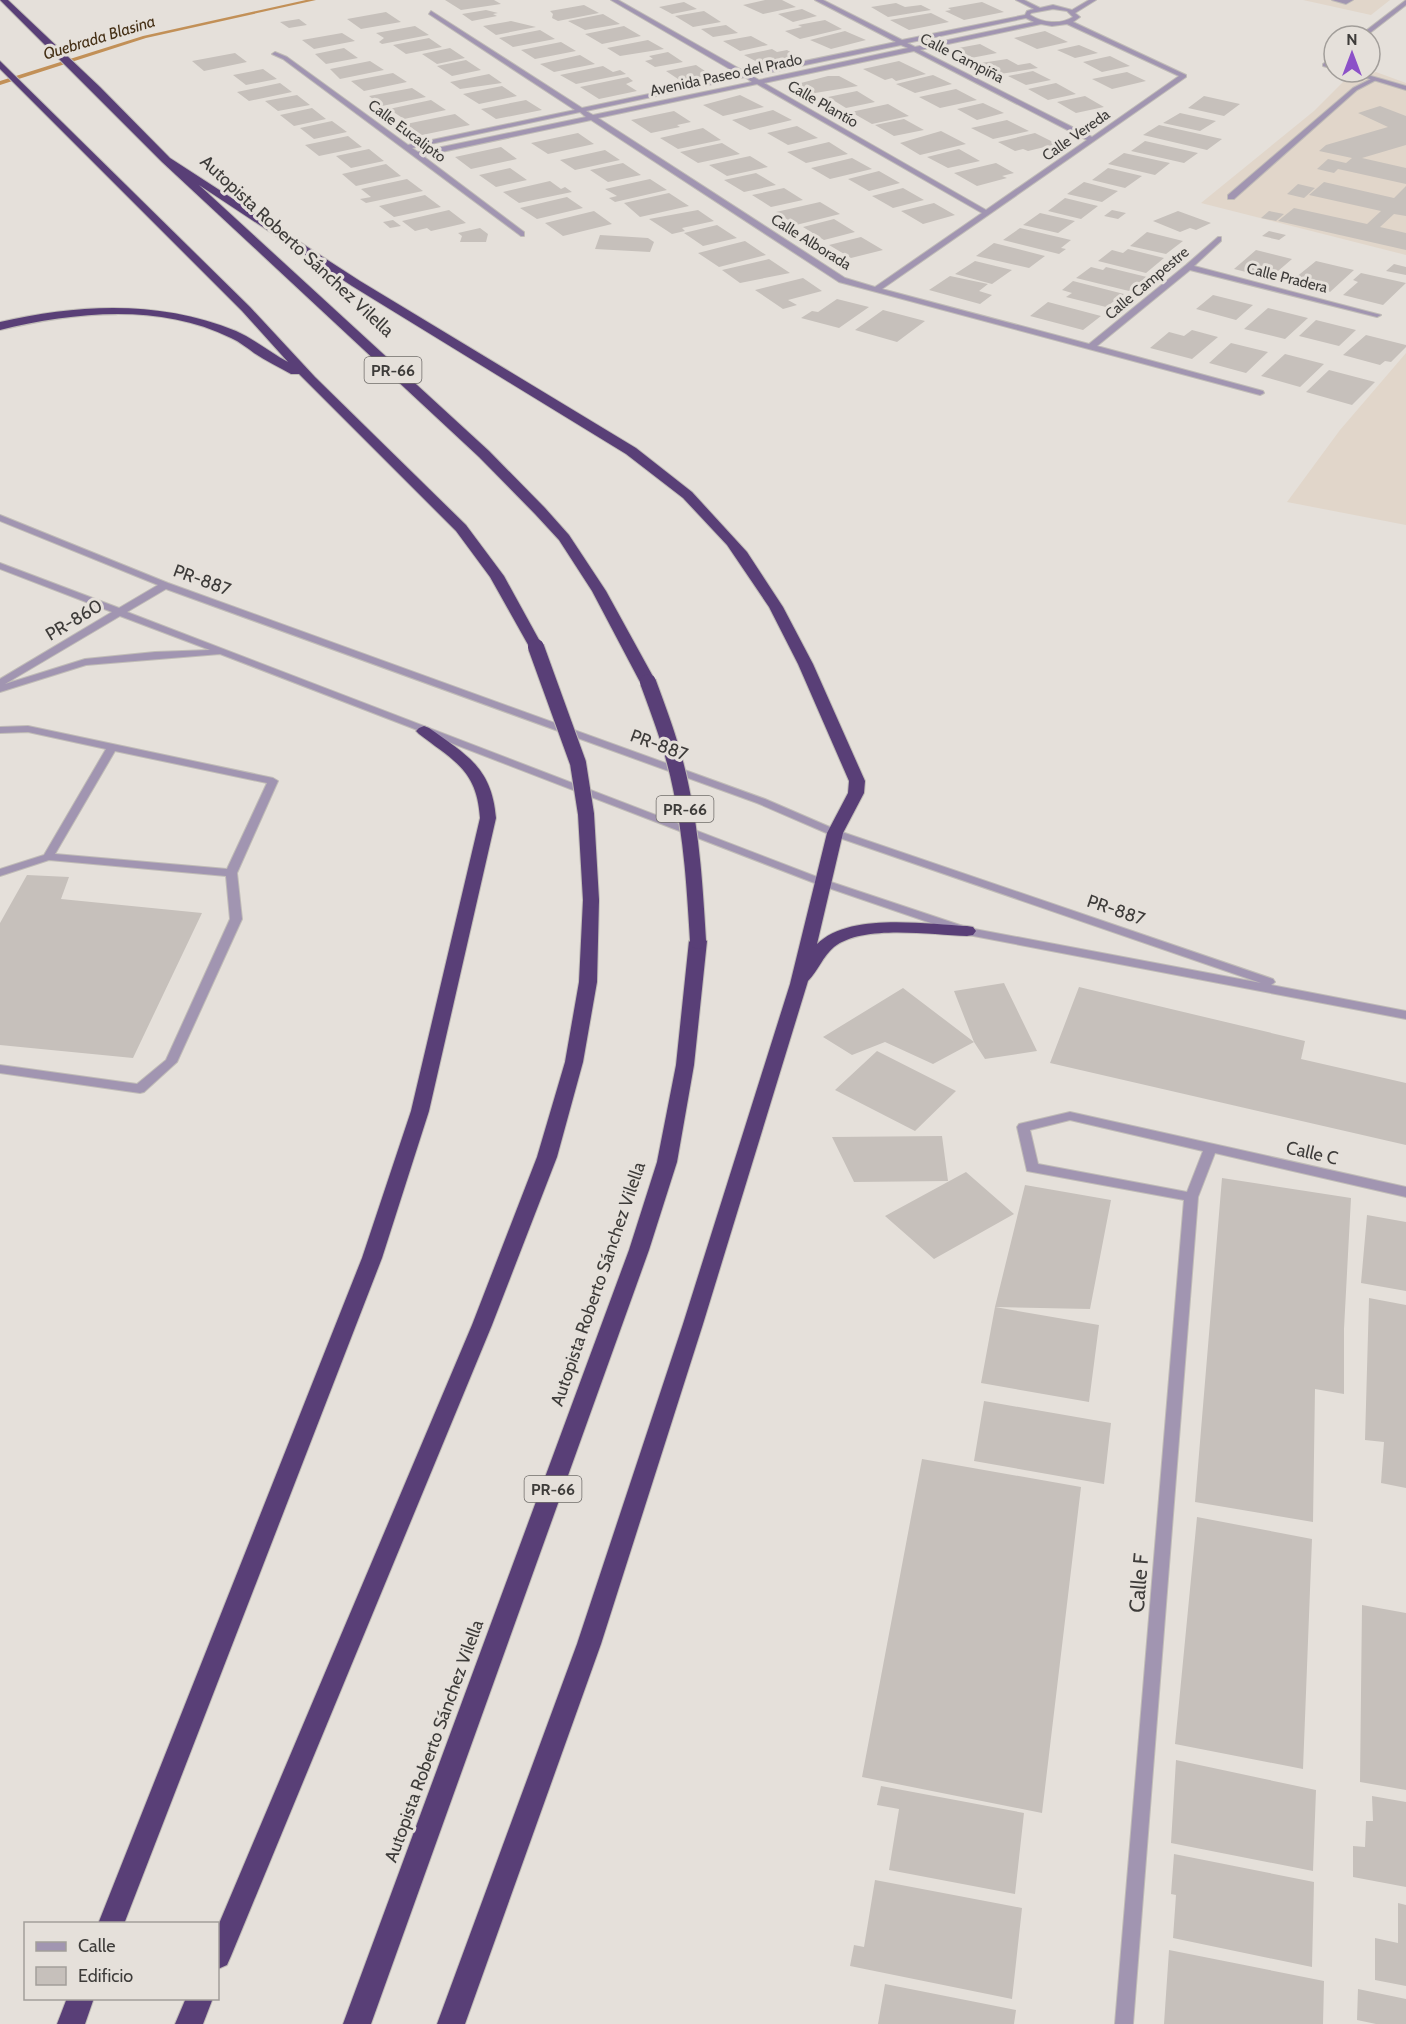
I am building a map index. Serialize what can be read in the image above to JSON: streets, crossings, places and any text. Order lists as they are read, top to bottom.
{
  "streets": {
    "highway": ["Autopista Roberto Sánchez Vilella", "PR-66"],
    "street": [
      "Calle Campiña",
      "Avenida Paseo del Prado",
      "Calle Plantío",
      "Calle Eucalipto",
      "Calle Vereda",
      "Calle Alborada",
      "Calle Pradera",
      "Calle Campestre",
      "PR-887",
      "PR-860",
      "Calle C",
      "Calle F"
    ]
  },
  "crossings": [
    ["Calle Campiña", "Avenida Paseo del Prado"],
    ["Calle Campiña", "Calle Vereda"],
    ["Avenida Paseo del Prado", "Calle Plantío"],
    ["Avenida Paseo del Prado", "Calle Eucalipto"],
    ["Avenida Paseo del Prado", "Calle Alborada"],
    ["Calle Plantío", "Calle Vereda"],
    ["Calle Vereda", "Calle Alborada"],
    ["Calle Alborada", "Calle Campestre"],
    ["Calle Pradera", "Calle Campestre"],
    ["PR-887", "PR-860"],
    ["Calle C", "Calle F"]
  ],
  "water": ["Quebrada Blasina"],
  "legend": ["Calle", "Edificio"],
  "north": "top"
}
